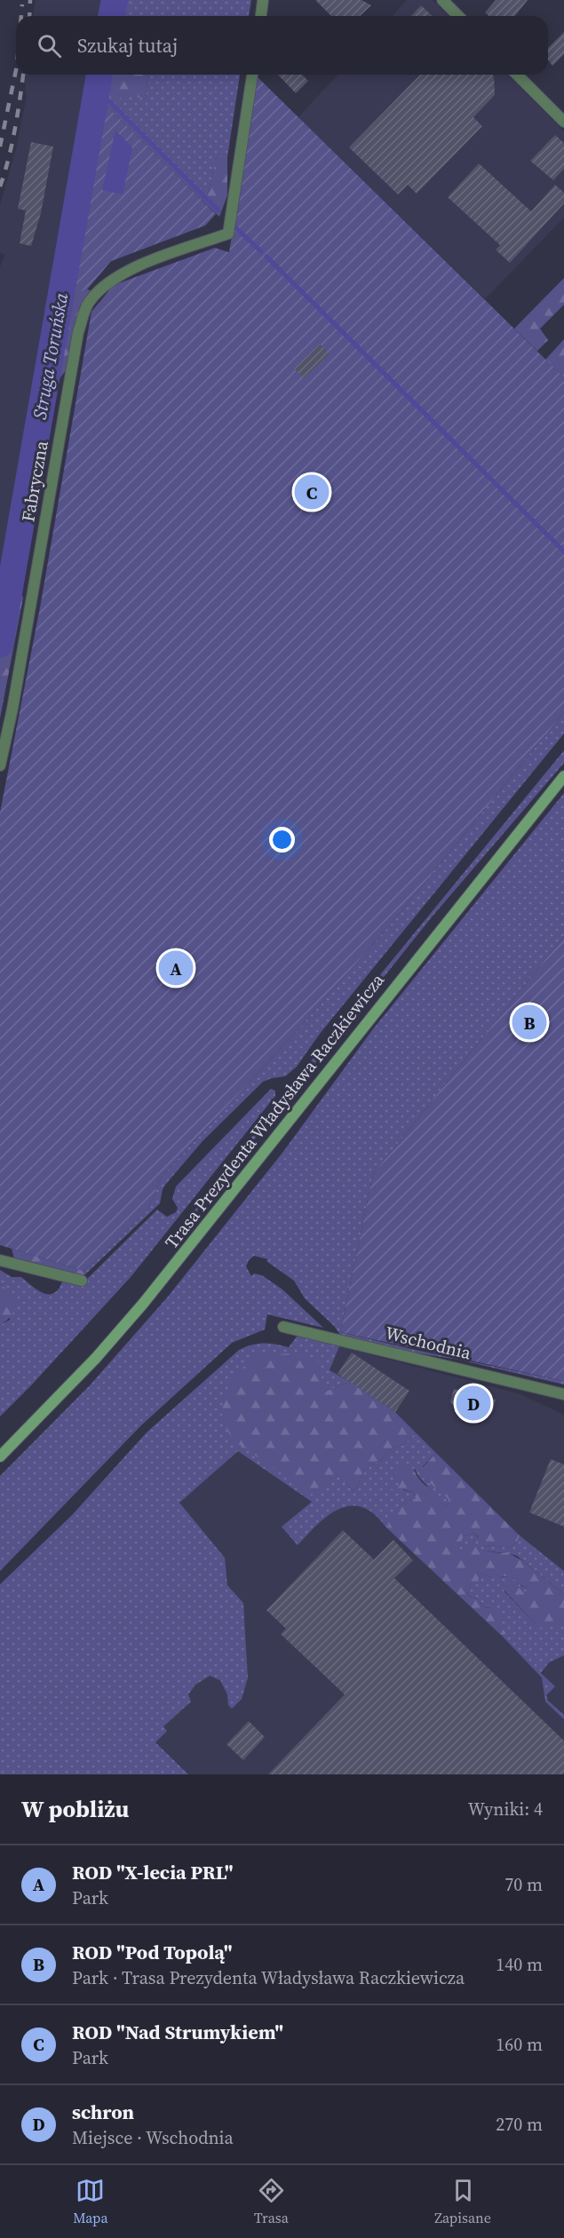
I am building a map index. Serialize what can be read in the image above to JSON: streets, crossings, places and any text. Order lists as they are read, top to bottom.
{
  "streets": {
    "main road": ["Trasa Prezydenta Władysława Raczkiewicza"],
    "street": ["Fabryczna", "Wschodnia"]
  },
  "water": ["Struga Toruńska"],
  "page": {
    "search": "Szukaj tutaj",
    "pins": [
      "C",
      "A",
      "B",
      "D"
    ],
    "heading": ["W pobliżu", "Wyniki: 4"],
    "list": [
      {
        "mark": "A",
        "name": "ROD \"X-lecia PRL\"",
        "note": "Park",
        "value": "70 m"
      },
      {
        "mark": "B",
        "name": "ROD \"Pod Topolą\"",
        "note": "Park · Trasa Prezydenta Władysława Raczkiewicza",
        "value": "140 m"
      },
      {
        "mark": "C",
        "name": "ROD \"Nad Strumykiem\"",
        "note": "Park",
        "value": "160 m"
      },
      {
        "mark": "D",
        "name": "schron",
        "note": "Miejsce · Wschodnia",
        "value": "270 m"
      }
    ],
    "nav": ["Mapa", "Trasa", "Zapisane"]
  }
}
